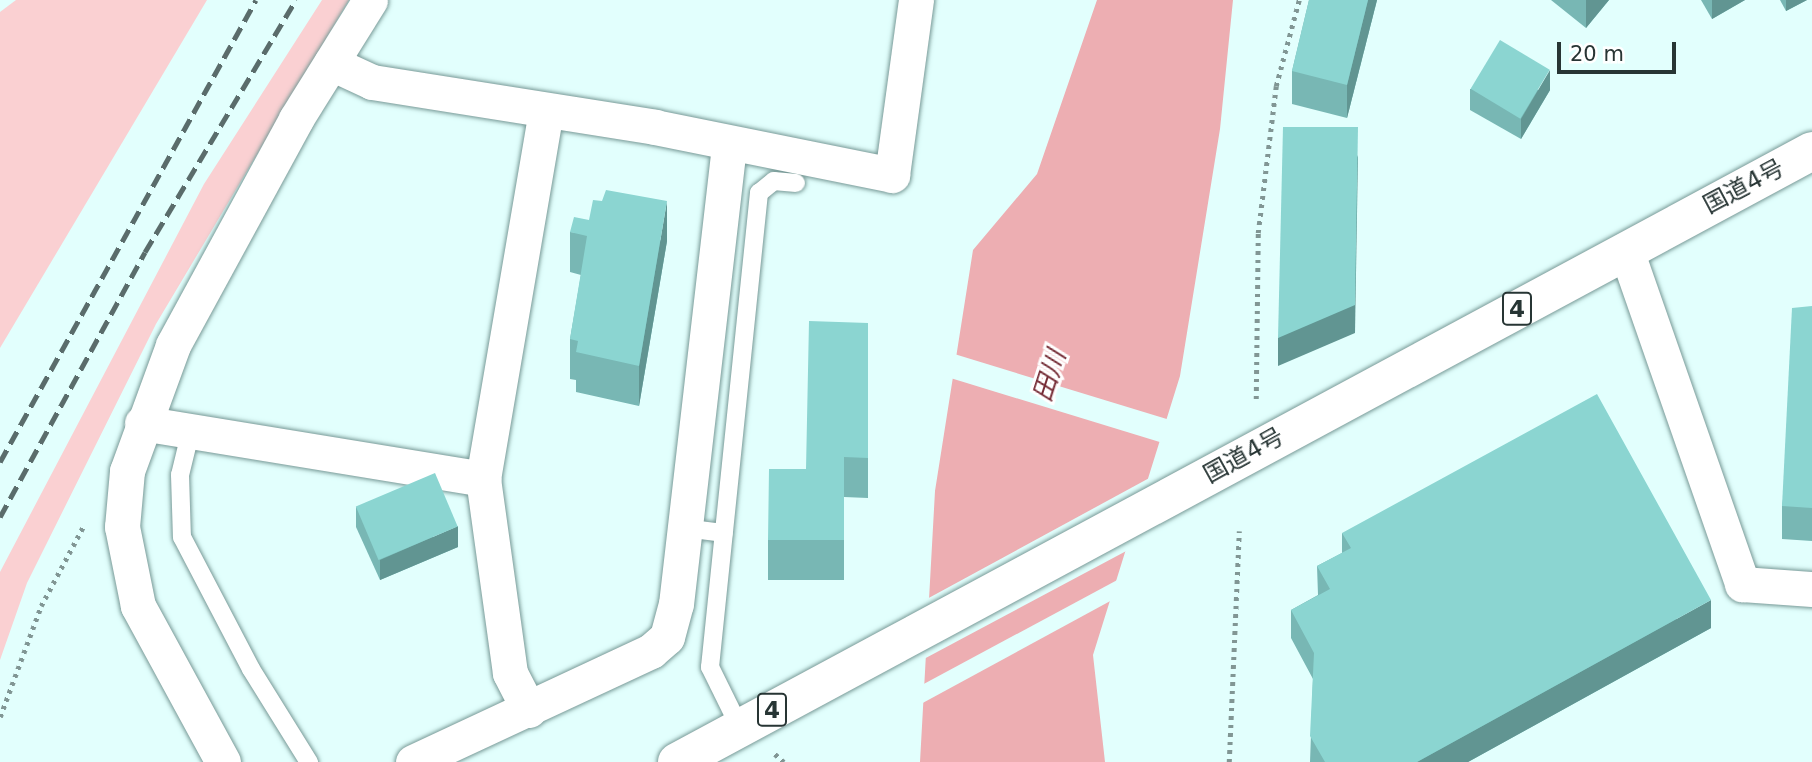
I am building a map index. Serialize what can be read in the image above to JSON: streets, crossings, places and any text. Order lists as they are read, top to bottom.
{
  "streets": {
    "highway": ["国道4号", "4"]
  },
  "water": ["田川"],
  "scale_bar": "20 m"
}
